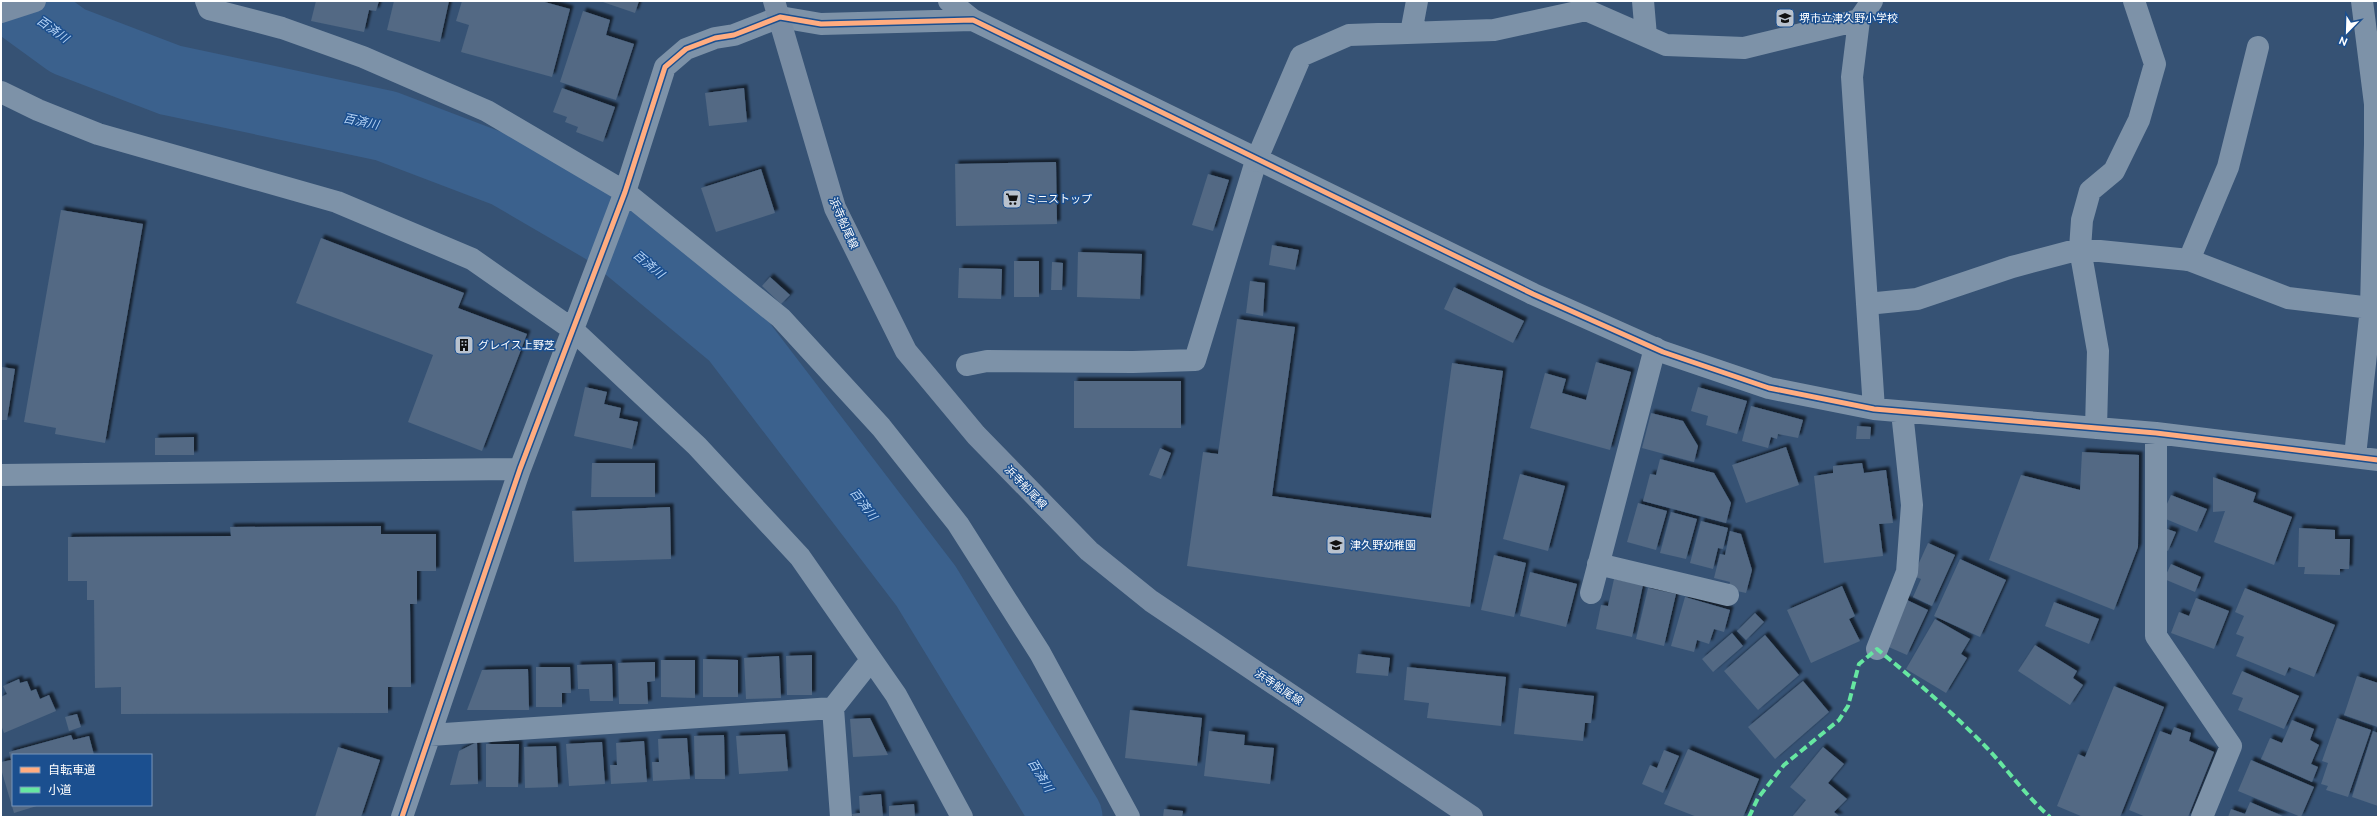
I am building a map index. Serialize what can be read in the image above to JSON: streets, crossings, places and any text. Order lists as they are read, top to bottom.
{
  "streets": {
    "street": ["浜寺船尾線"]
  },
  "water": ["百済川"],
  "places": {
    "school or university": ["堺市立津久野小学校", "津久野幼稚園"],
    "supermarket": ["ミニストップ"],
    "building": ["グレイス上野芝"]
  },
  "legend": ["自転車道", "小道"],
  "north": "bottom left"
}
